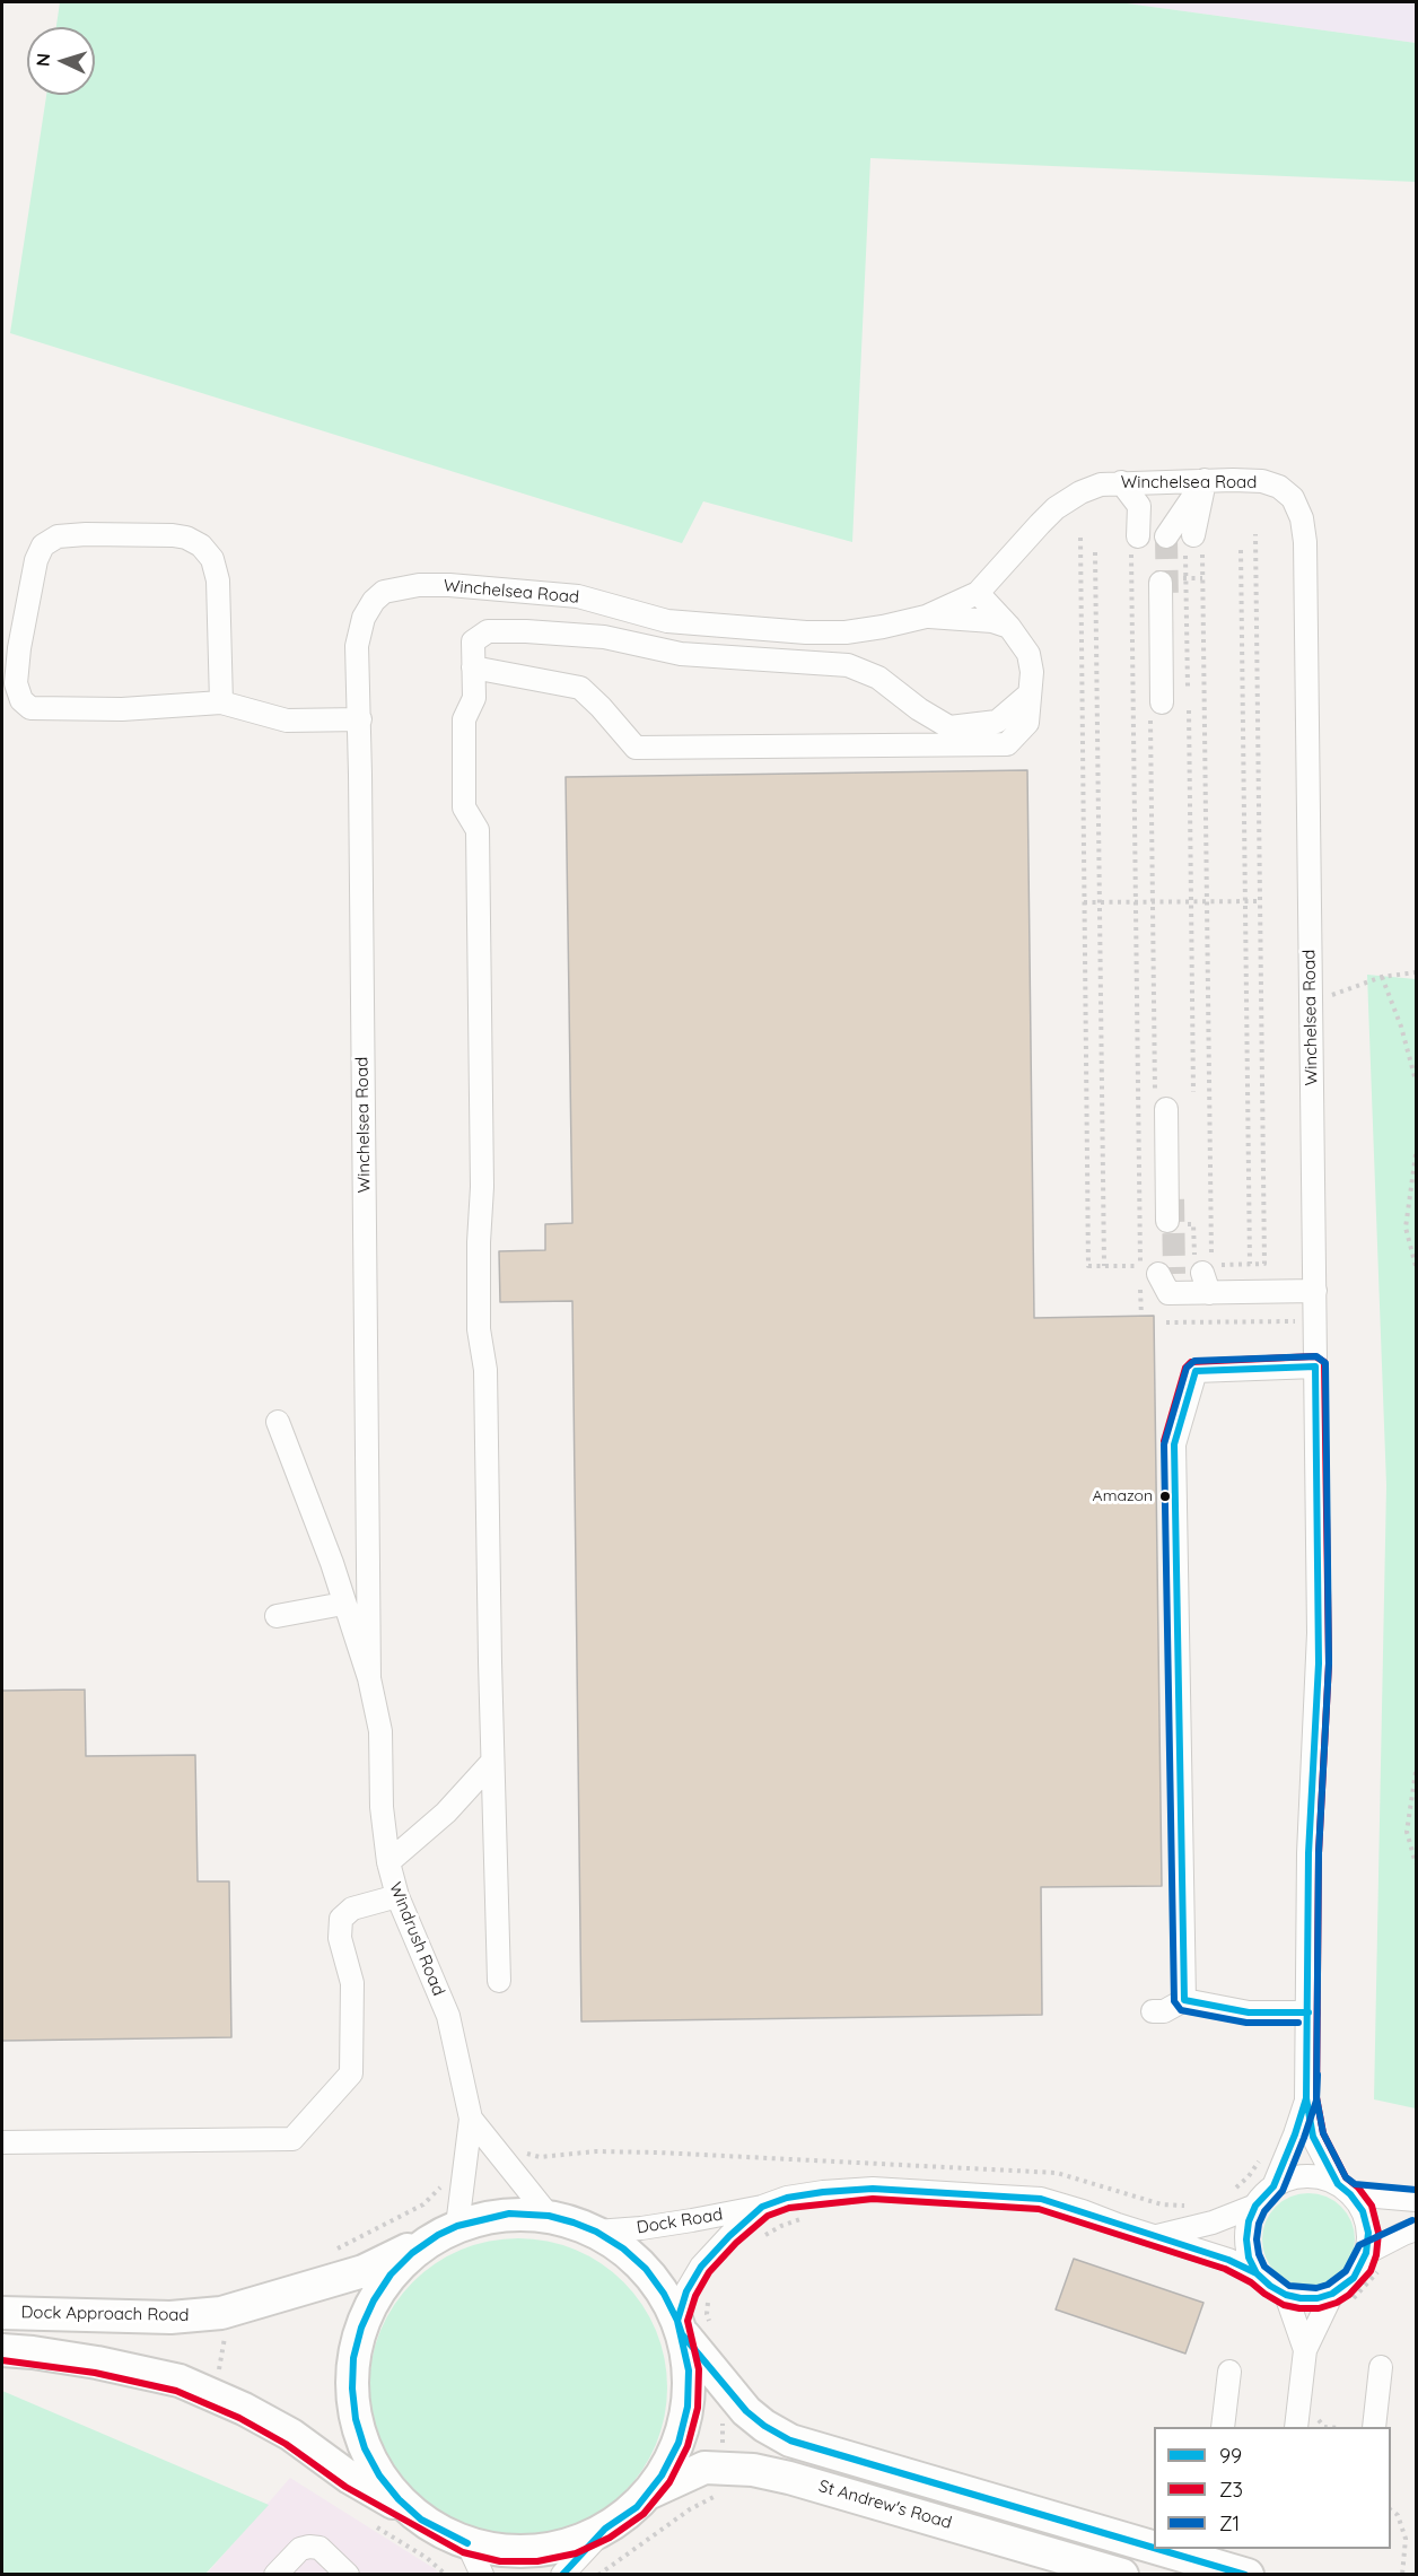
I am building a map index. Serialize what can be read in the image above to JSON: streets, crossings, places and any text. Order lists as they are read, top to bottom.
{
  "streets": {
    "highway": ["Dock Approach Road", "St Andrew's Road"],
    "street": ["Winchelsea Road", "Windrush Road", "Dock Road"]
  },
  "crossings": [
    ["Winchelsea Road", "Windrush Road"],
    ["Winchelsea Road", "Dock Road"],
    ["Windrush Road", "Dock Approach Road"],
    ["Dock Road", "St Andrew's Road"]
  ],
  "places": ["Amazon"],
  "lines": ["transit line Z3", "transit line Z1", "transit line 99"],
  "legend": ["99", "Z3", "Z1"],
  "north": "left"
}
